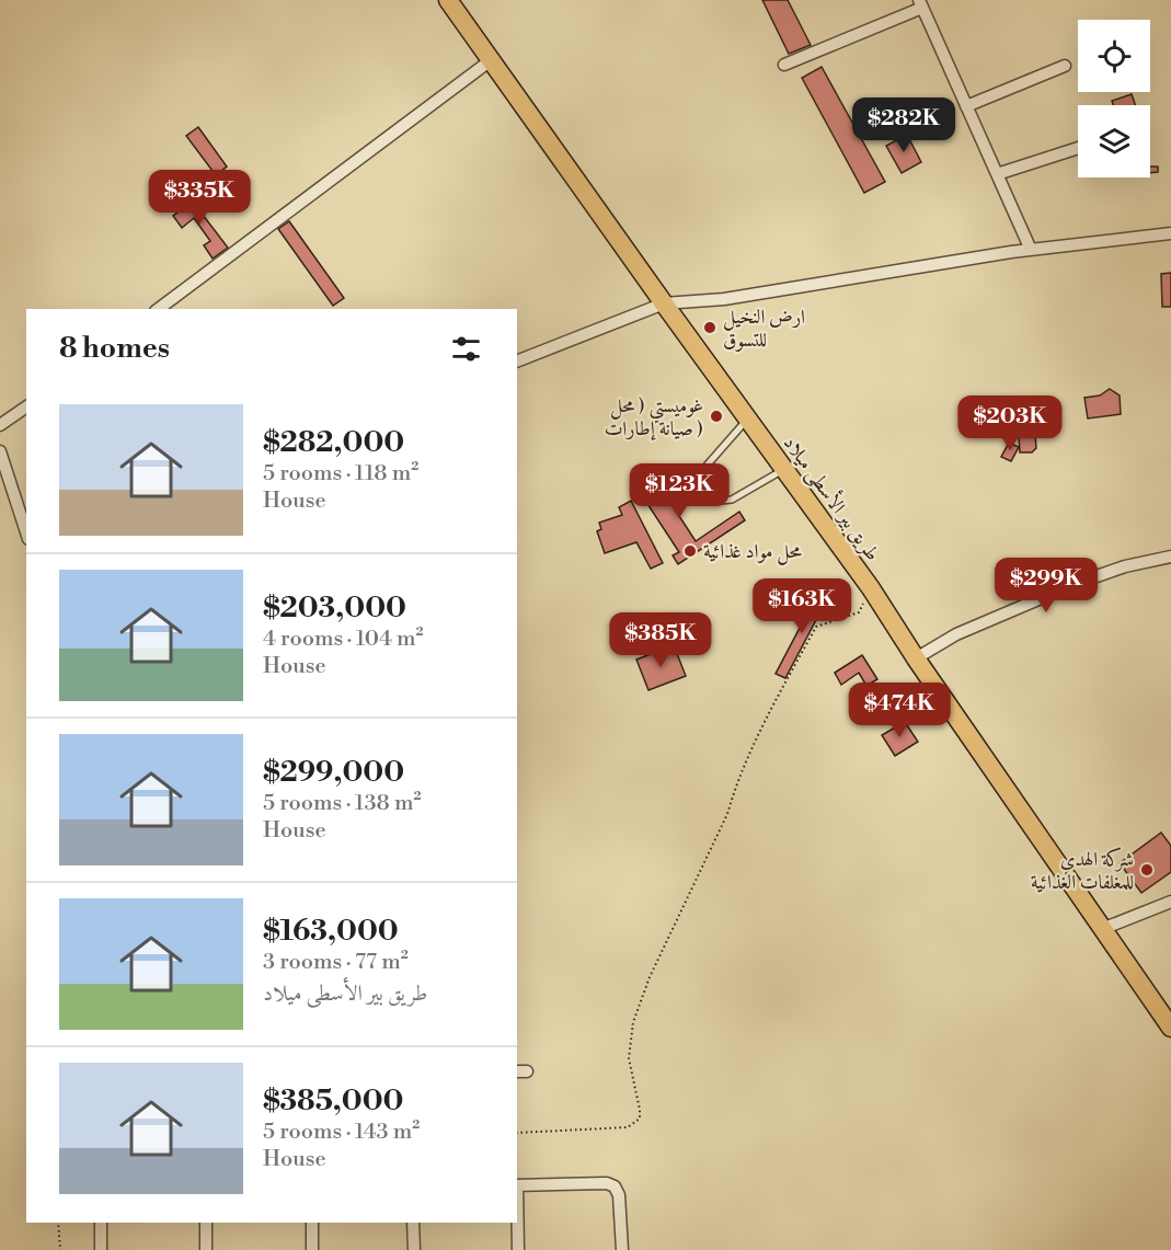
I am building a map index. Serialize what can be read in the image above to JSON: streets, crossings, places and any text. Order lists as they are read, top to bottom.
{
  "streets": {
    "main road": ["طريق بير الأسطى ميلاد"]
  },
  "places": [
    "ارض النخيل للتسوق",
    "غوميستي ( محل صيانة إطارات )",
    "محل مواد غذائية",
    "شركة الهدي للمغلفات الغذائية"
  ],
  "page": {
    "price": [
      "$282K",
      "$335K",
      "$203K",
      "$123K",
      "$299K",
      "$163K",
      "$385K",
      "$474K"
    ],
    "heading": "8 homes",
    "list": [
      {
        "name": "$282,000",
        "note": "5 rooms · 118 m² · House"
      },
      {
        "name": "$203,000",
        "note": "4 rooms · 104 m² · House"
      },
      {
        "name": "$299,000",
        "note": "5 rooms · 138 m² · House"
      },
      {
        "name": "$163,000",
        "note": "3 rooms · 77 m² · طريق بير الأسطى ميلاد"
      },
      {
        "name": "$385,000",
        "note": "5 rooms · 143 m² · House"
      }
    ]
  }
}
